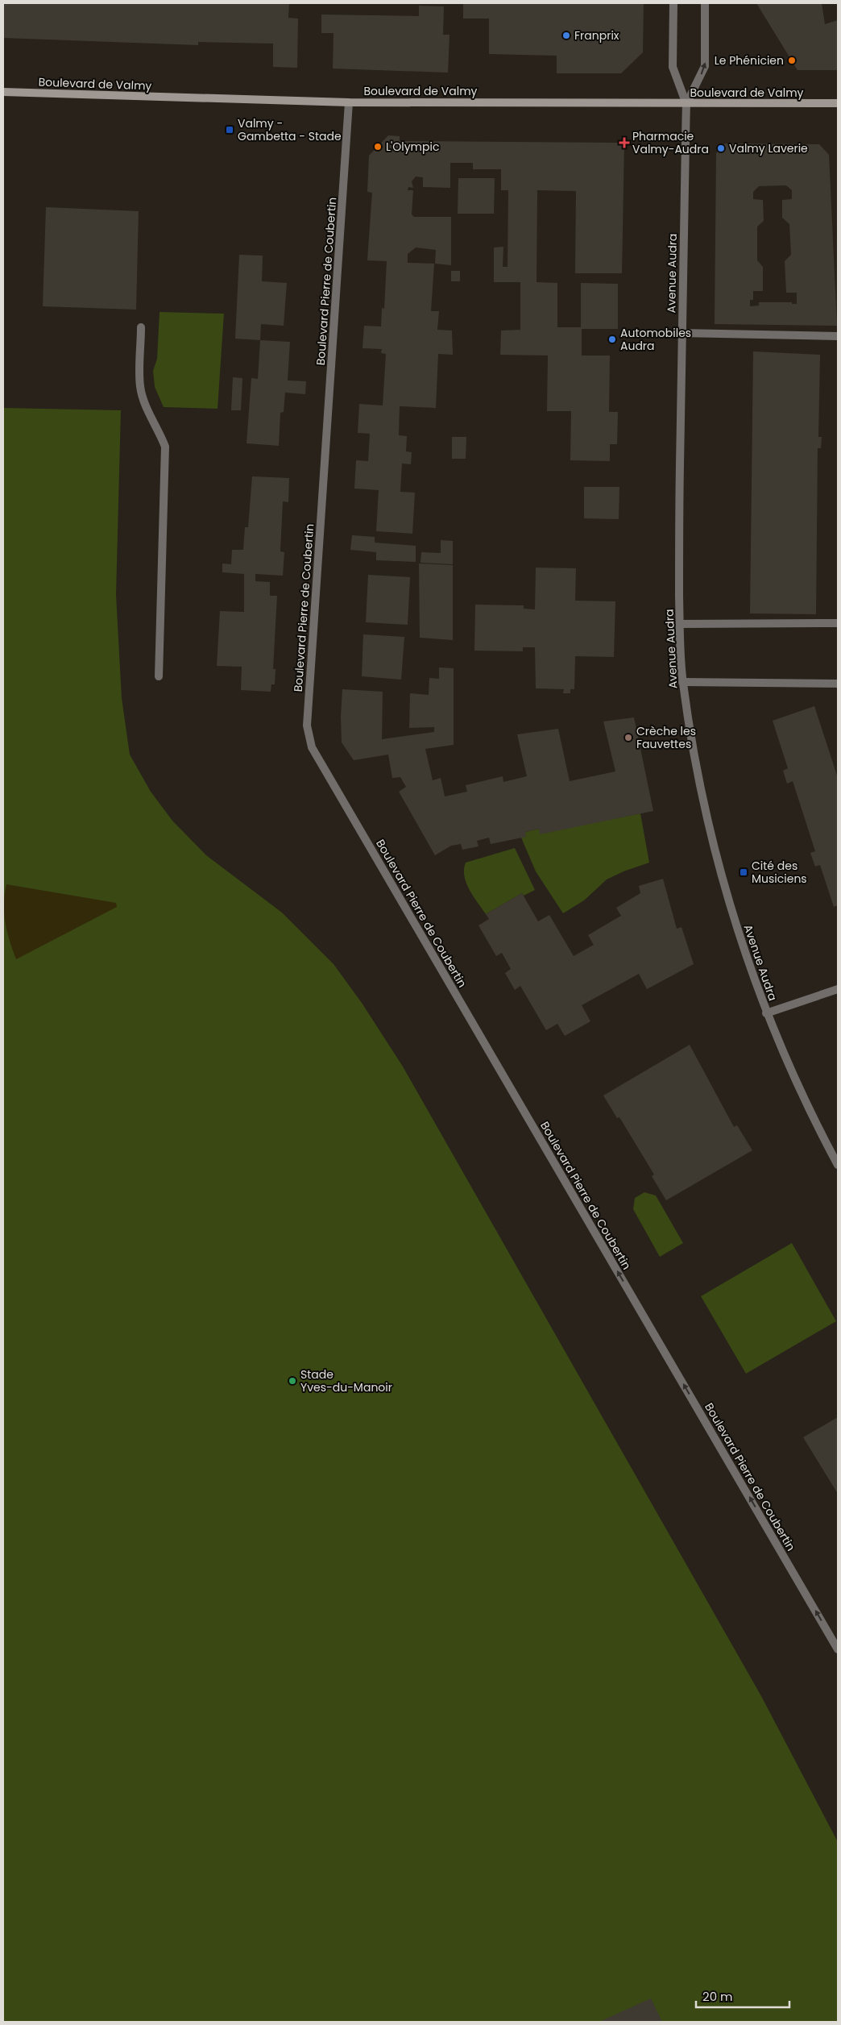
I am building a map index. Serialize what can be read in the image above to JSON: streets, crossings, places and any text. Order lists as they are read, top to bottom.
{
  "streets": {
    "main road": ["Boulevard de Valmy"],
    "street": ["Avenue Audra", "Boulevard Pierre de Coubertin"]
  },
  "crossings": [
    ["Boulevard de Valmy", "Avenue Audra"],
    ["Boulevard de Valmy", "Boulevard Pierre de Coubertin"]
  ],
  "one_way": ["Boulevard Pierre de Coubertin"],
  "places": {
    "other": [
      "Franprix",
      "Le Phénicien",
      "L'Olympic",
      "Valmy Laverie",
      "Automobiles Audra",
      "Crèche les Fauvettes",
      "Stade Yves-du-Manoir"
    ],
    "transit": ["Valmy - Gambetta - Stade", "Cité des Musiciens"],
    "health": ["Pharmacie Valmy-Audra"]
  },
  "scale_bar": "20 m"
}
